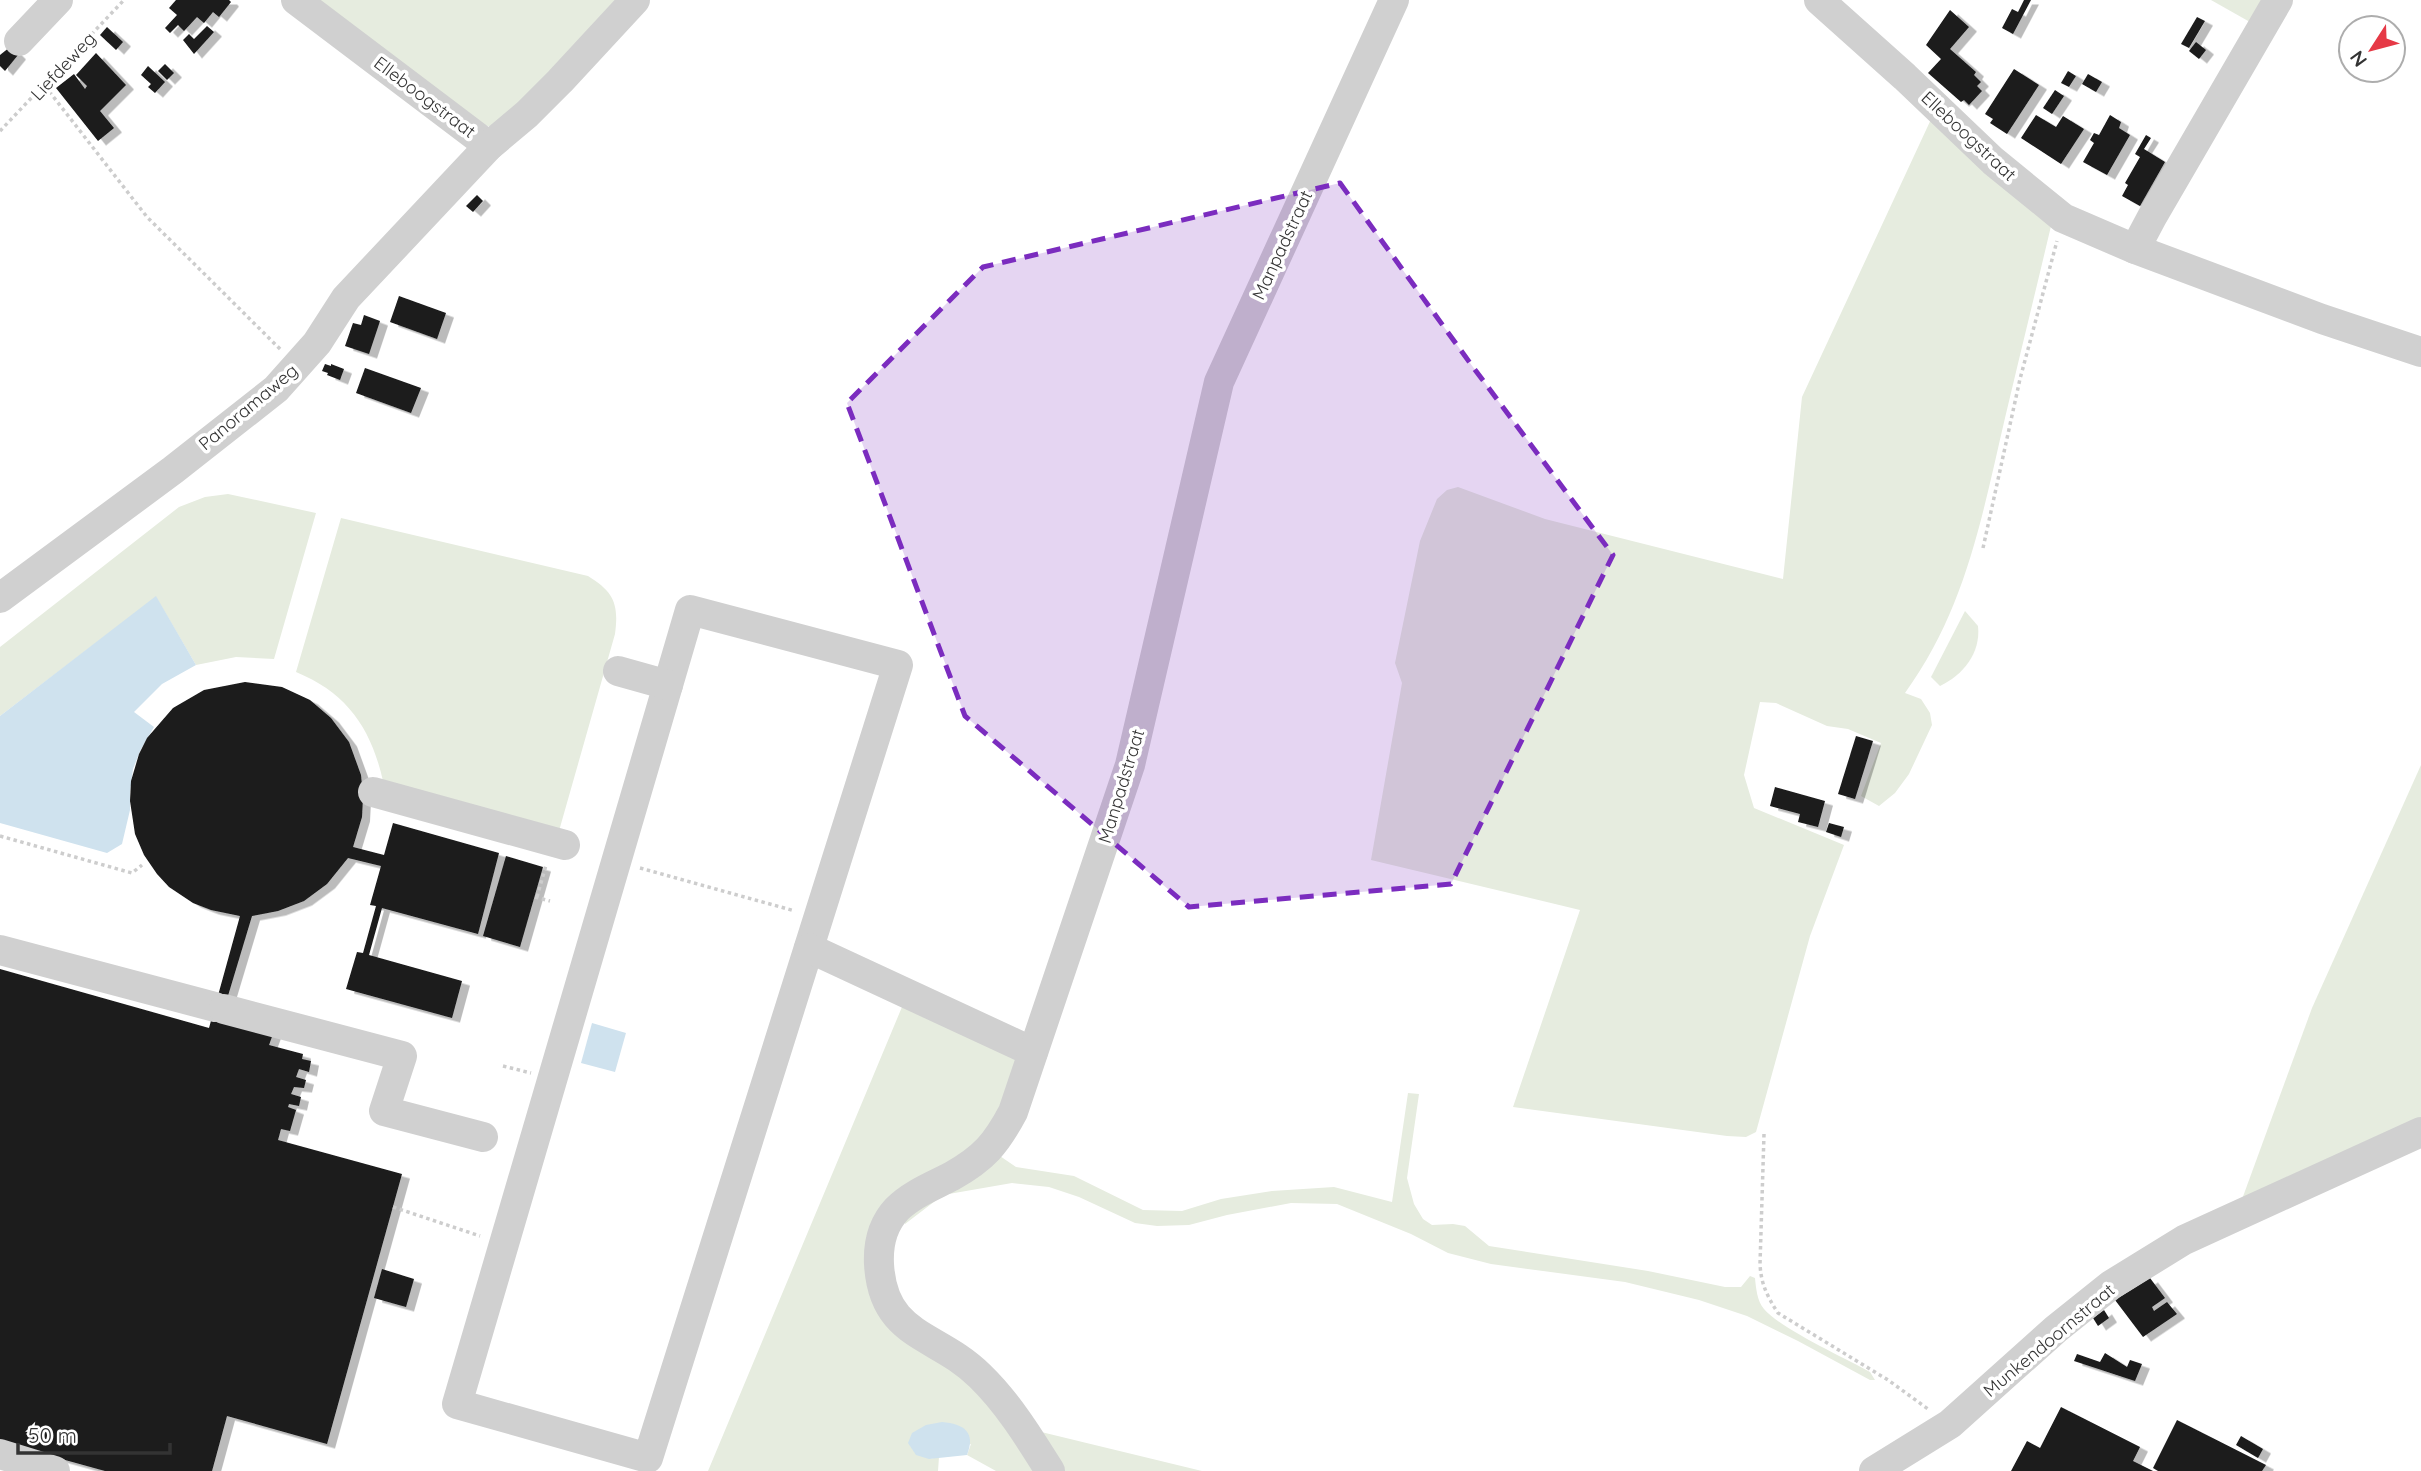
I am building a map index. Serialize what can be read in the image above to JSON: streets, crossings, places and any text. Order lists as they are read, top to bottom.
{
  "streets": {
    "street": [
      "Elleboogstraat",
      "Manpadstraat",
      "Panoramaweg",
      "Munkendoornstraat"
    ],
    "path": ["Liefdeweg"]
  },
  "crossings": [
    ["Elleboogstraat", "Panoramaweg"]
  ],
  "scale_bar": "50 m",
  "north": "bottom left"
}
